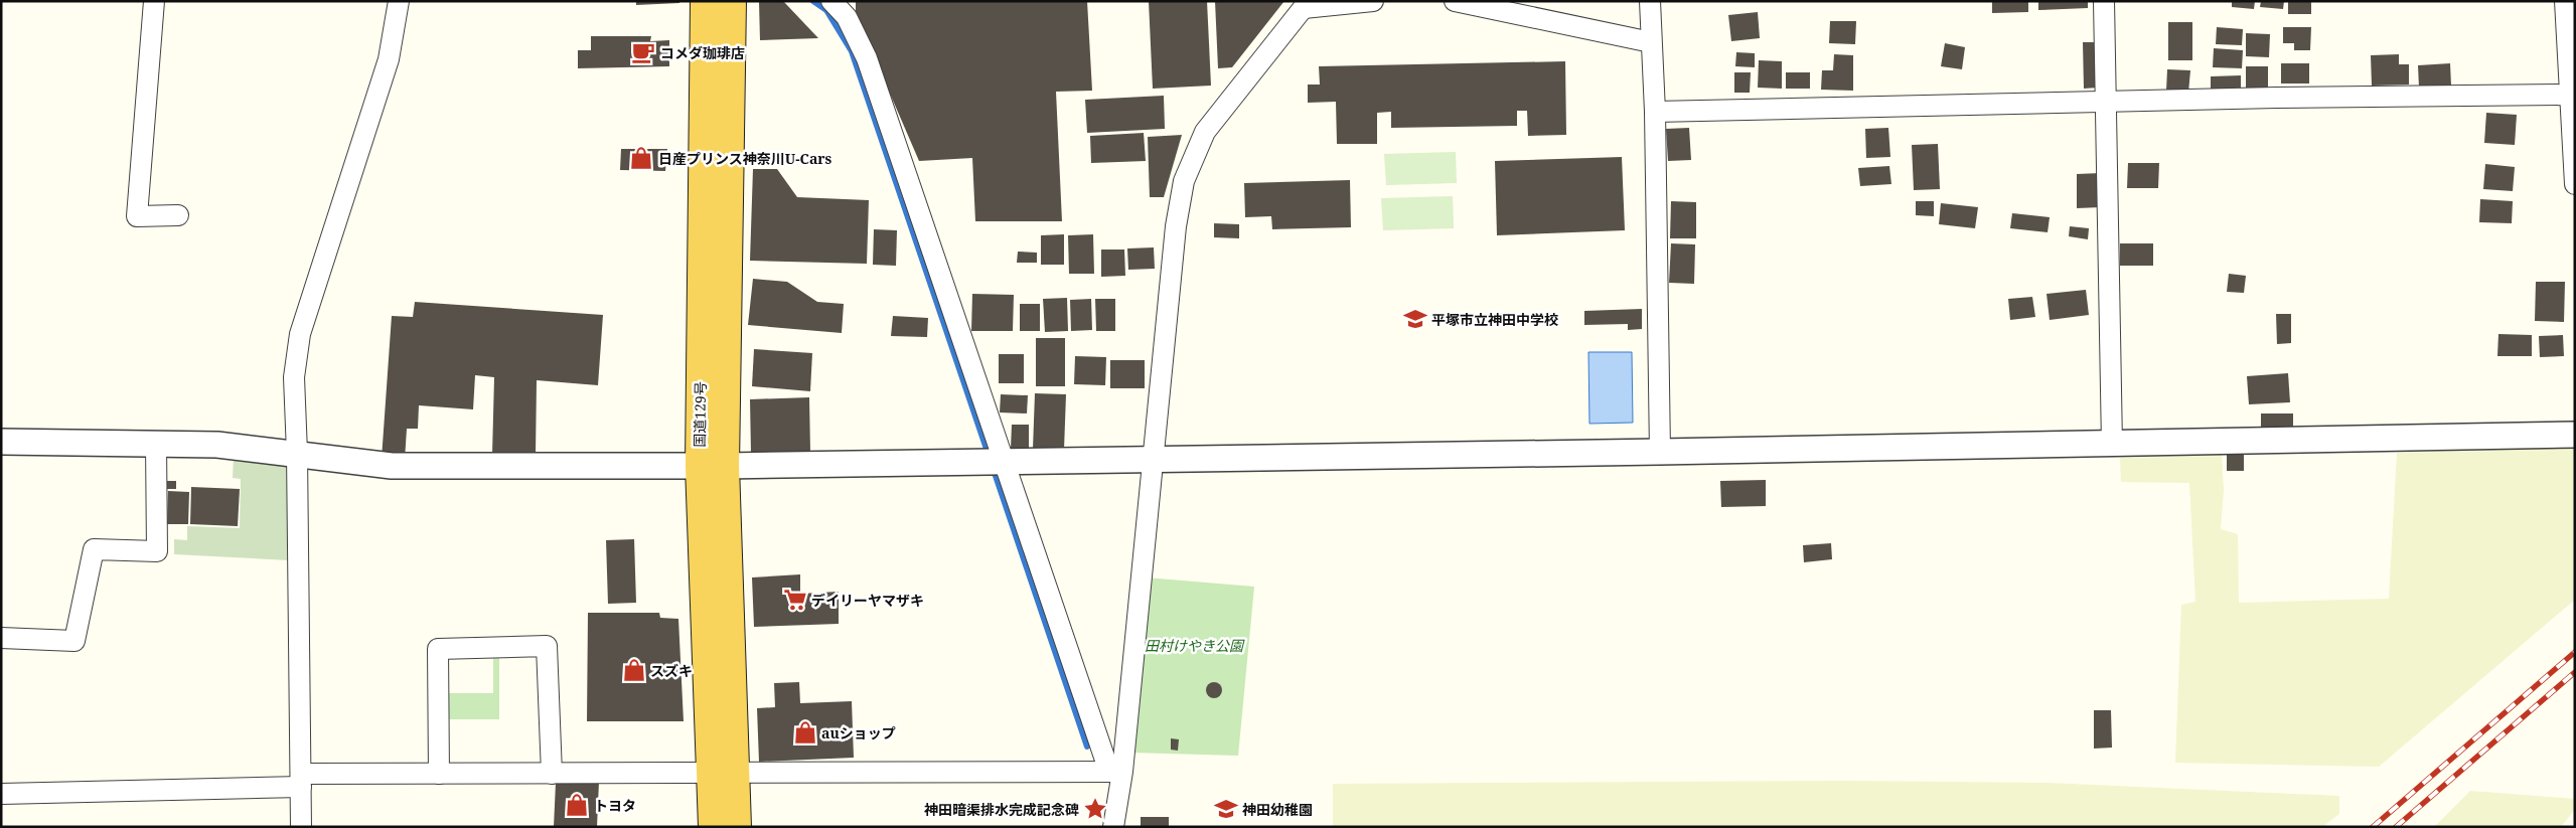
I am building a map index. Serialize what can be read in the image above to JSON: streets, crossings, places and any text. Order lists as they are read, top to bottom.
{
  "streets": {
    "highway": ["国道129号"]
  },
  "parks": ["田村けやき公園"],
  "places": {
    "cafe": ["コメダ珈琲店"],
    "shop": [
      "日産プリンス神奈川U-Cars",
      "スズキ",
      "auショップ",
      "トヨタ"
    ],
    "school or university": ["平塚市立神田中学校", "神田幼稚園"],
    "supermarket": ["デイリーヤマザキ"],
    "place": ["神田暗渠排水完成記念碑"]
  }
}
